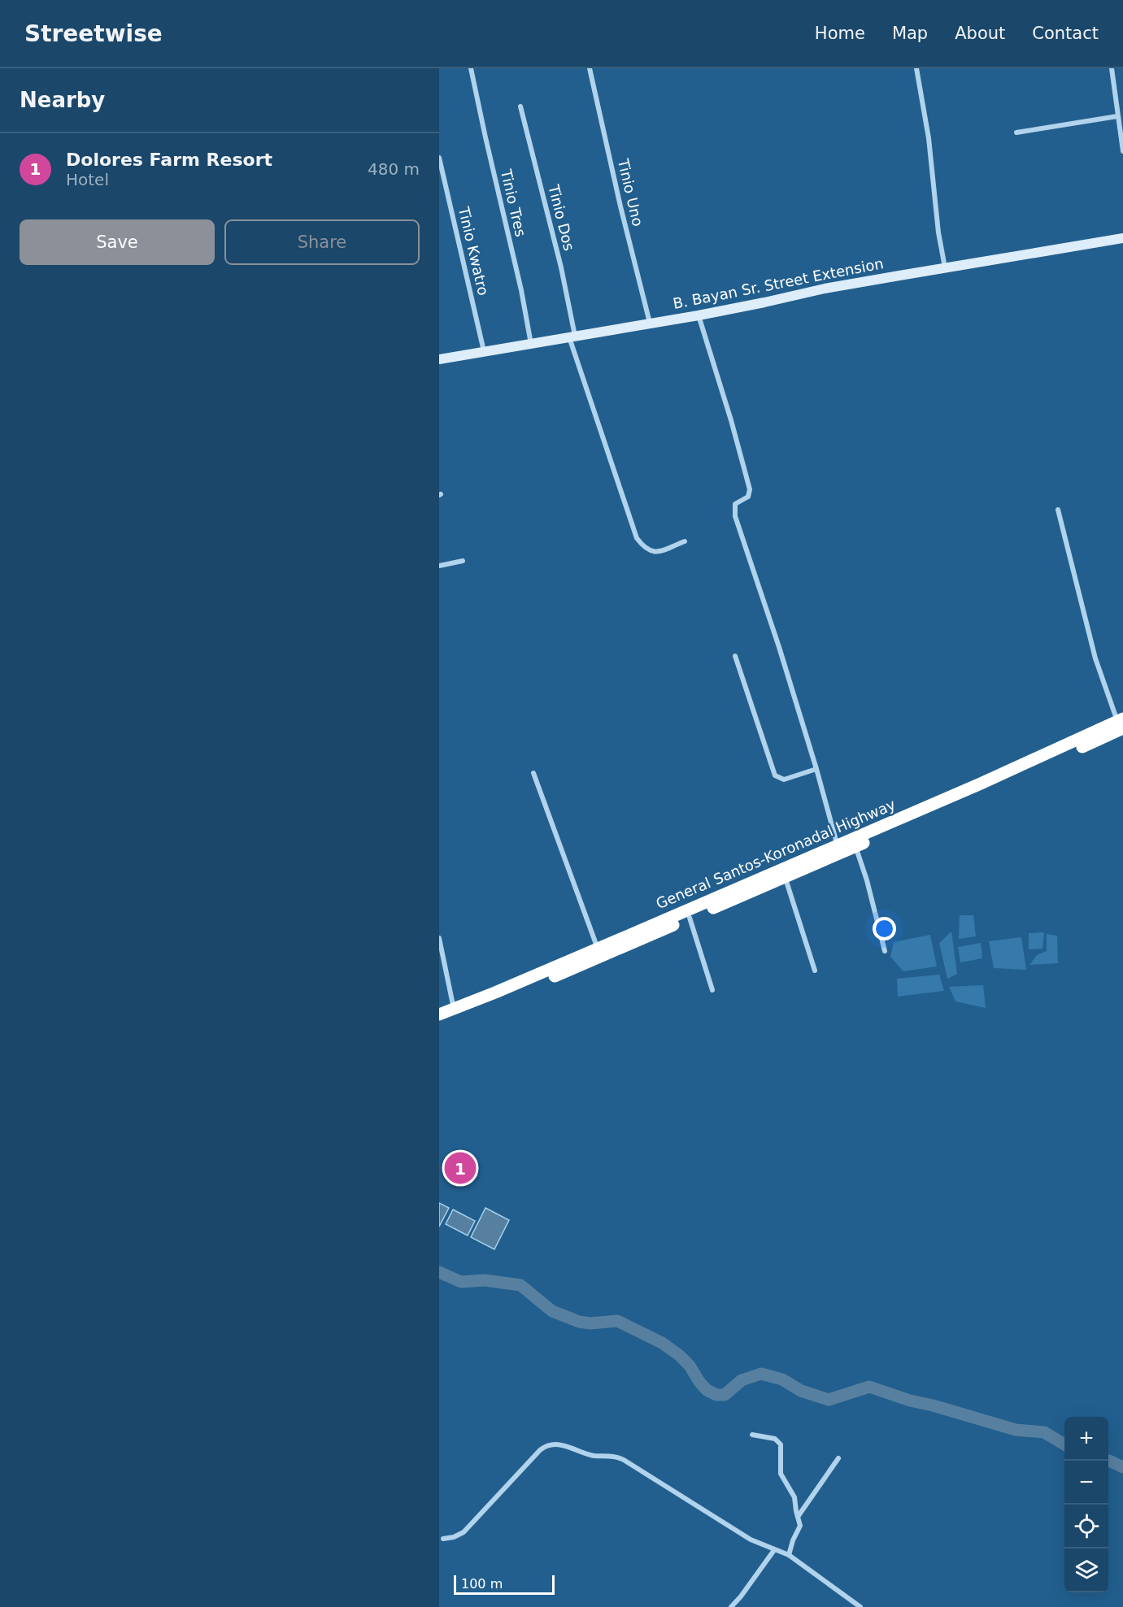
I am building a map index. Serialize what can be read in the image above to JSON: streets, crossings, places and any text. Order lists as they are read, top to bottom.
{
  "streets": {
    "highway": ["General Santos-Koronadal Highway"],
    "street": [
      "Tinio Uno",
      "Tinio Tres",
      "Tinio Dos",
      "Tinio Kwatro",
      "B. Bayan Sr. Street Extension"
    ]
  },
  "crossings": [
    ["Tinio Uno", "B. Bayan Sr. Street Extension"],
    ["Tinio Tres", "B. Bayan Sr. Street Extension"],
    ["Tinio Dos", "B. Bayan Sr. Street Extension"],
    ["Tinio Kwatro", "B. Bayan Sr. Street Extension"]
  ],
  "scale_bar": "100 m",
  "page": {
    "header": "Streetwise",
    "nav": [
      "Home",
      "Map",
      "About",
      "Contact"
    ],
    "heading": "Nearby",
    "list": [
      {
        "mark": "1",
        "name": "Dolores Farm Resort",
        "note": "Hotel",
        "value": "480 m"
      }
    ],
    "buttons": ["Save", "Share"],
    "pins": "1",
    "map_buttons": ["+", "−"],
    "scale": "100 m"
  }
}
